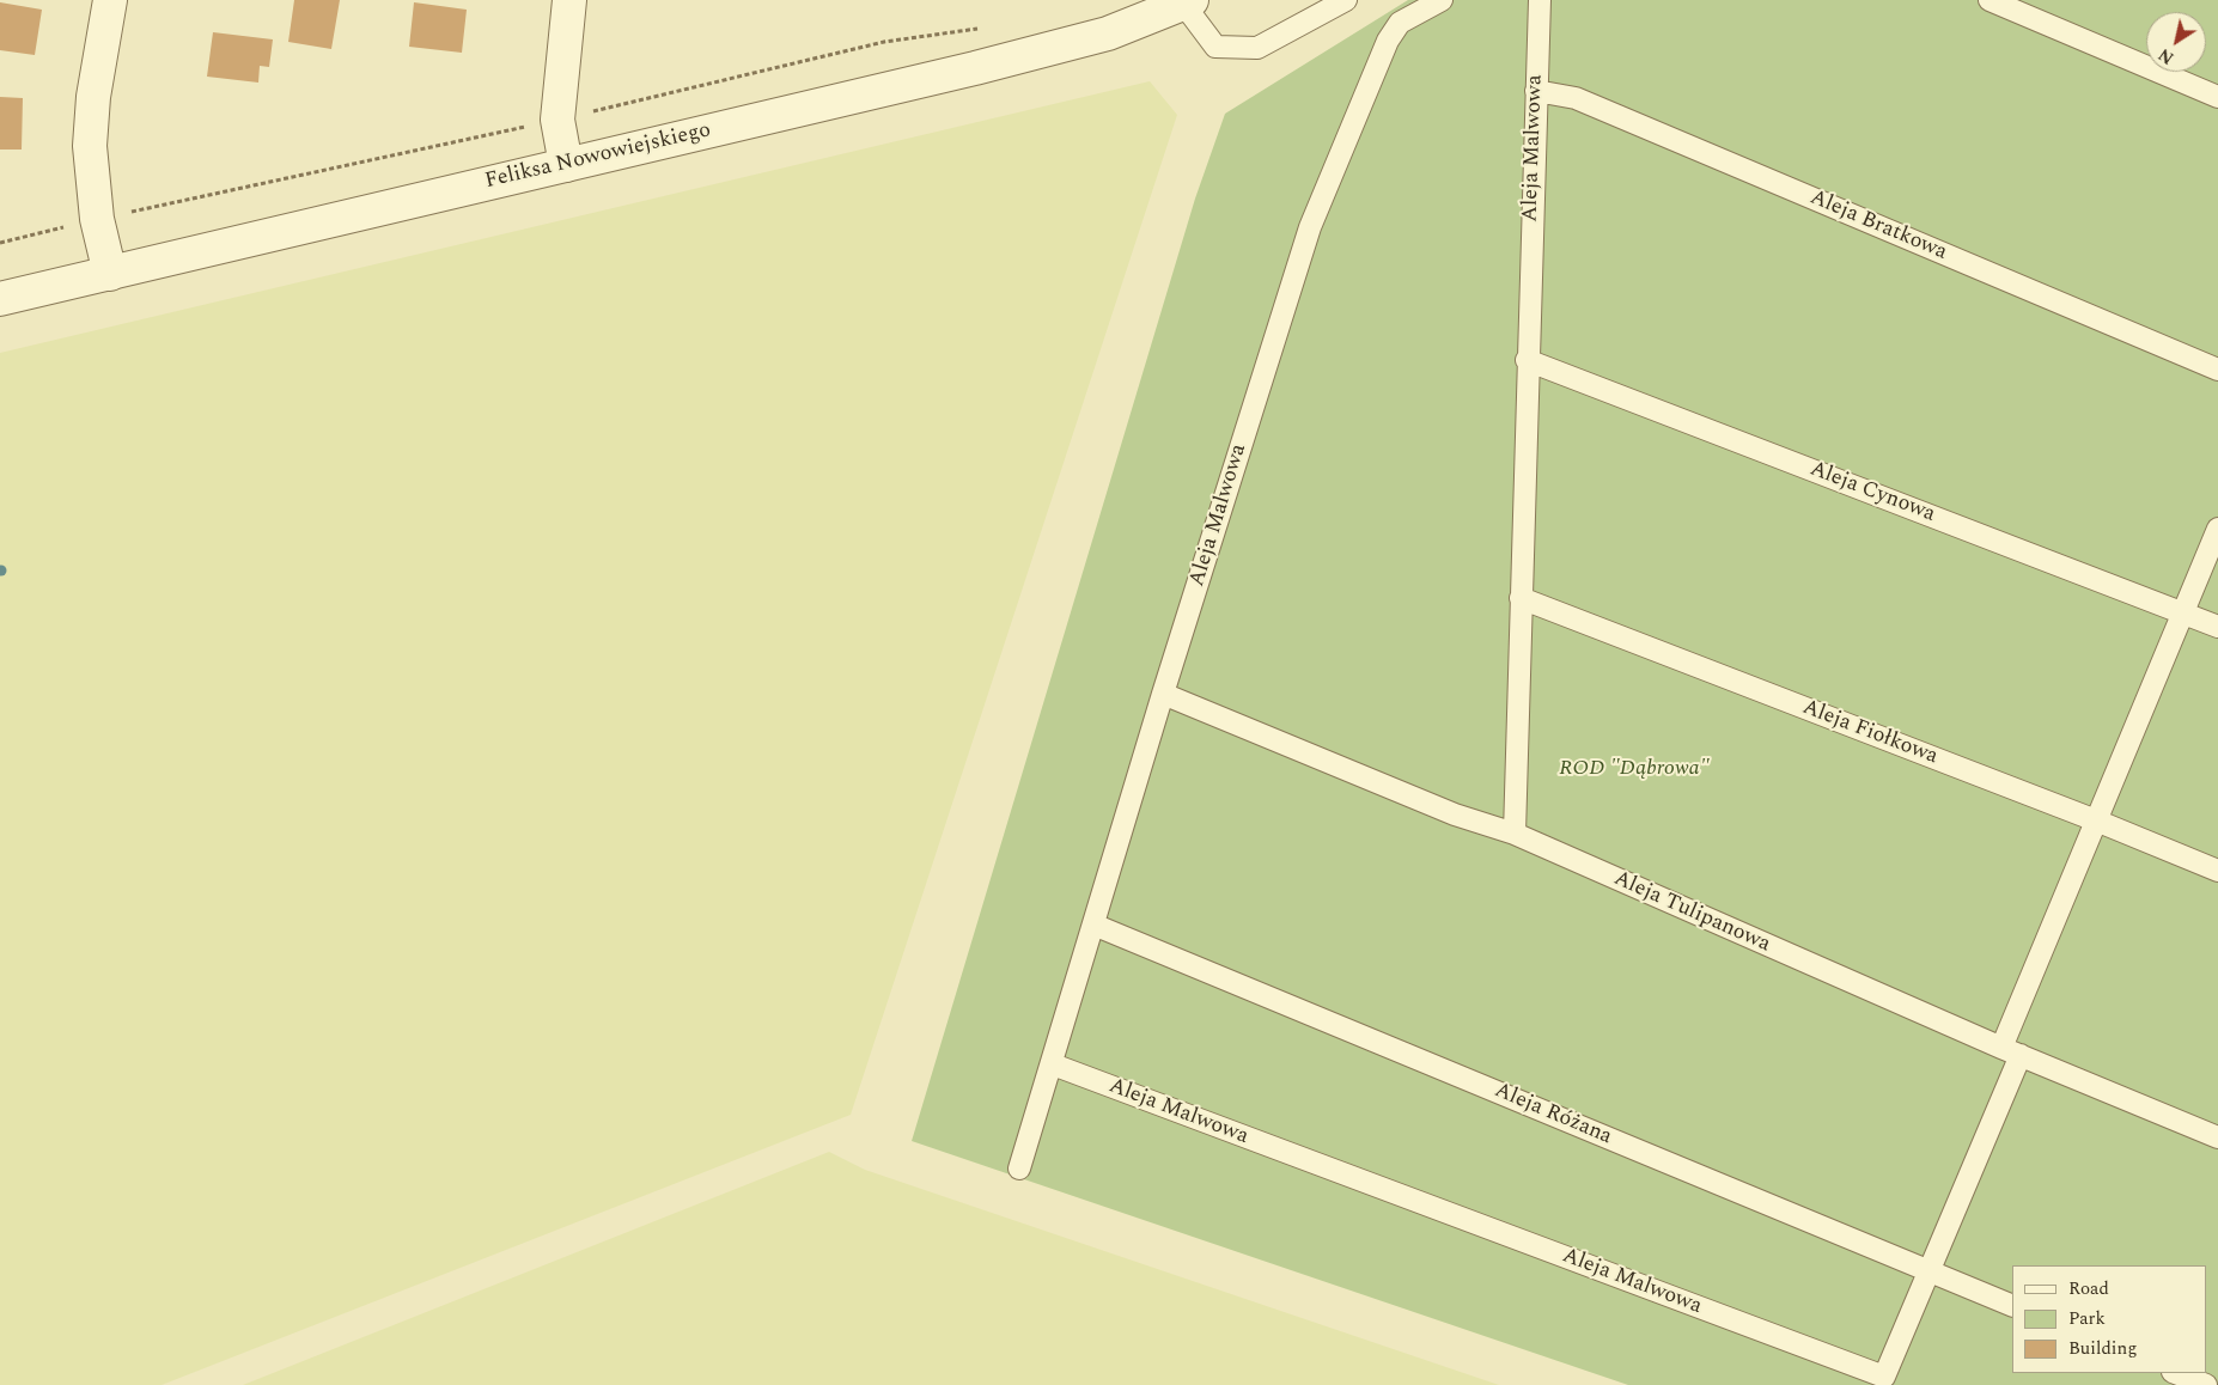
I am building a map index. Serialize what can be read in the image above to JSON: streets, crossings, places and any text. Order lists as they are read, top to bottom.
{
  "streets": {
    "street": ["Feliksa Nowowiejskiego"],
    "lane": [
      "Aleja Malwowa",
      "Aleja Bratkowa",
      "Aleja Cynowa",
      "Aleja Fiołkowa",
      "Aleja Tulipanowa",
      "Aleja Różana"
    ]
  },
  "crossings": [
    ["Aleja Malwowa", "Aleja Bratkowa"],
    ["Aleja Malwowa", "Aleja Cynowa"],
    ["Aleja Malwowa", "Aleja Fiołkowa"],
    ["Aleja Malwowa", "Aleja Tulipanowa"],
    ["Aleja Malwowa", "Aleja Różana"]
  ],
  "parks": ["ROD \"Dąbrowa\""],
  "legend": ["Road", "Park", "Building"],
  "north": "bottom left"
}
